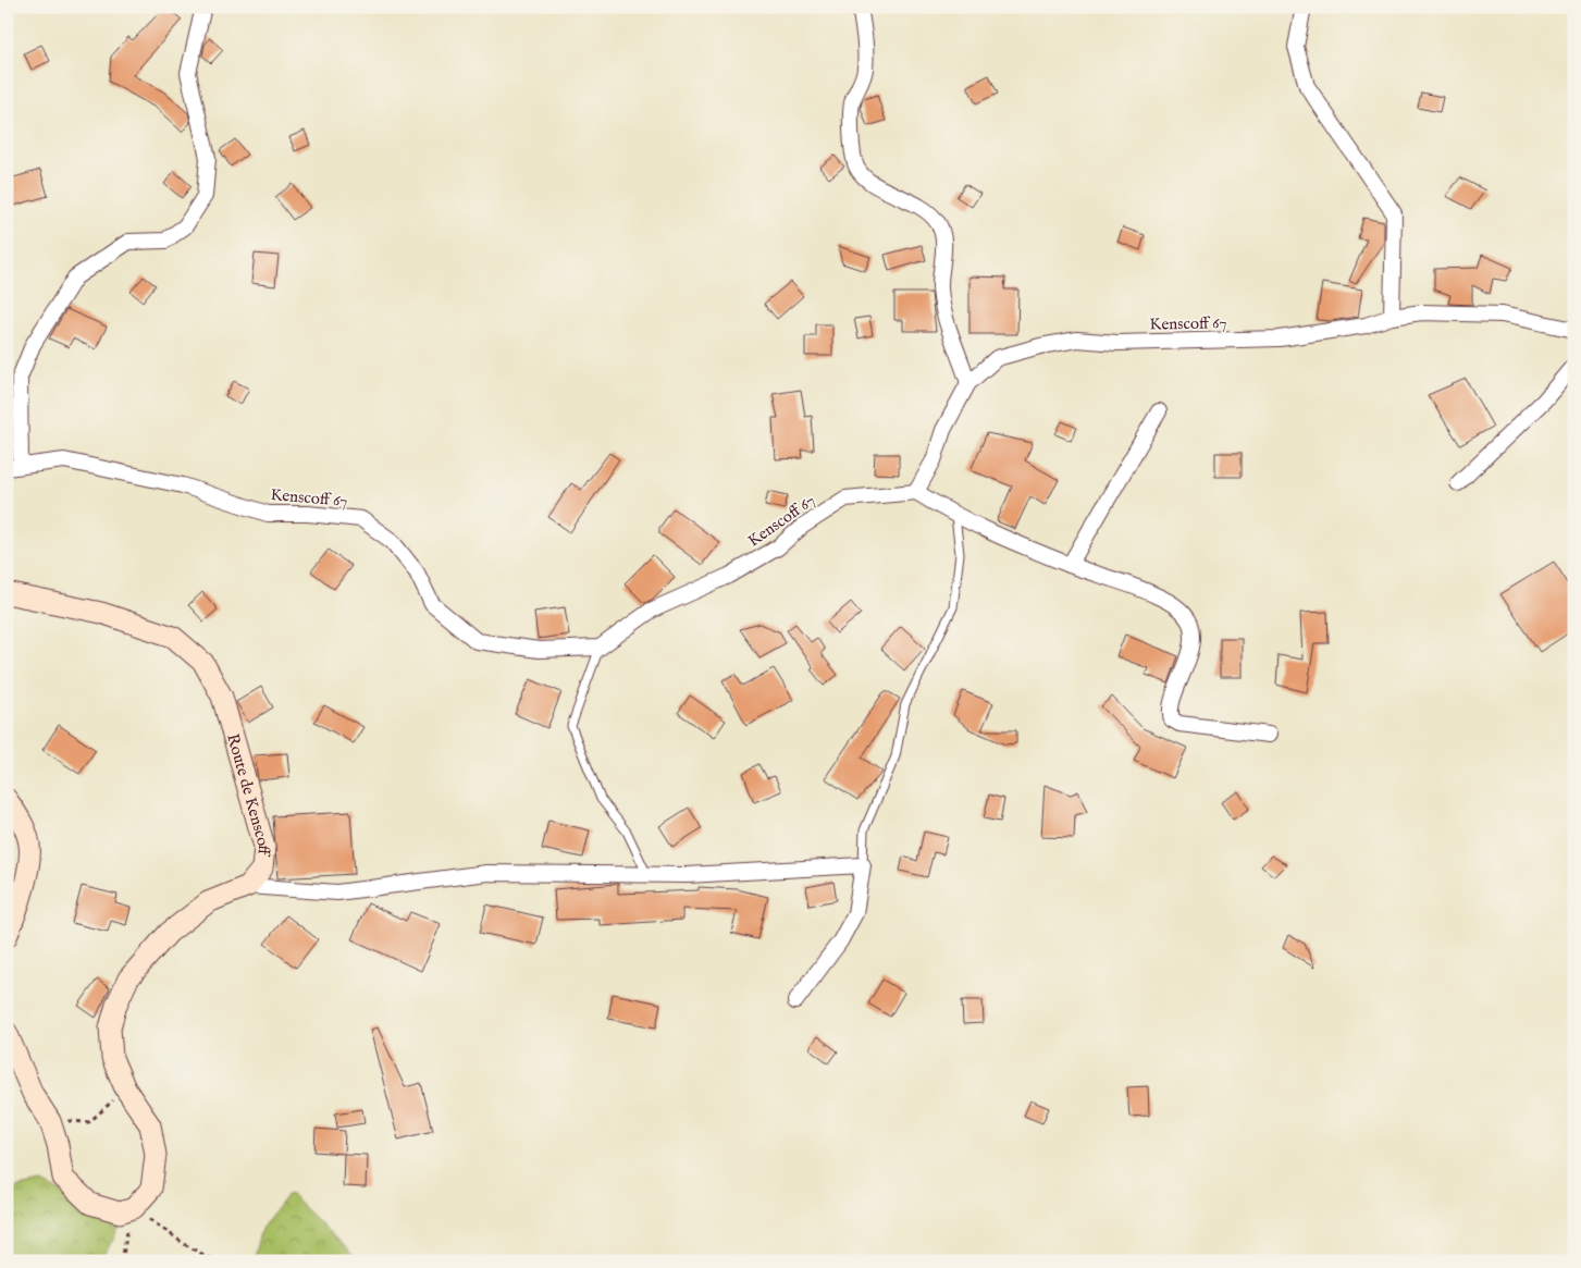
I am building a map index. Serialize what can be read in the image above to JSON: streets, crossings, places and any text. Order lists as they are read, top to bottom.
{
  "streets": {
    "main road": ["Route de Kenscoff"],
    "street": ["Kenscoff 67"]
  }
}
